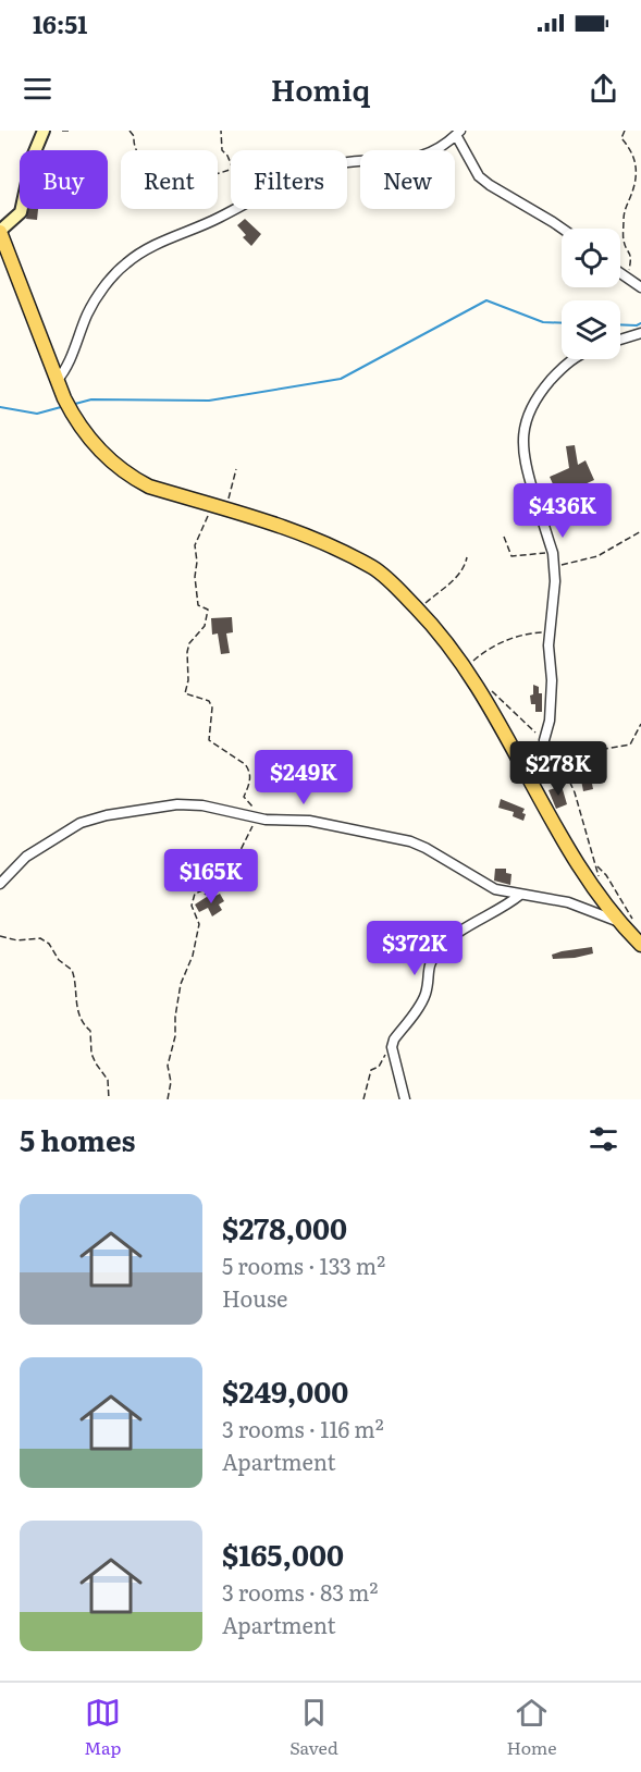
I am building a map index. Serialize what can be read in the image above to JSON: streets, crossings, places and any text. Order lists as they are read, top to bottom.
{
  "page": {
    "status": "16:51",
    "header": "Homiq",
    "chip": [
      "Buy",
      "Rent",
      "Filters",
      "New"
    ],
    "price": [
      "$436K",
      "$278K",
      "$249K",
      "$165K",
      "$372K"
    ],
    "heading": "5 homes",
    "list": [
      {
        "name": "$278,000",
        "note": "5 rooms · 133 m² · House"
      },
      {
        "name": "$249,000",
        "note": "3 rooms · 116 m² · Apartment"
      },
      {
        "name": "$165,000",
        "note": "3 rooms · 83 m² · Apartment"
      }
    ],
    "tabs": ["Map", "Saved", "Home"]
  }
}
